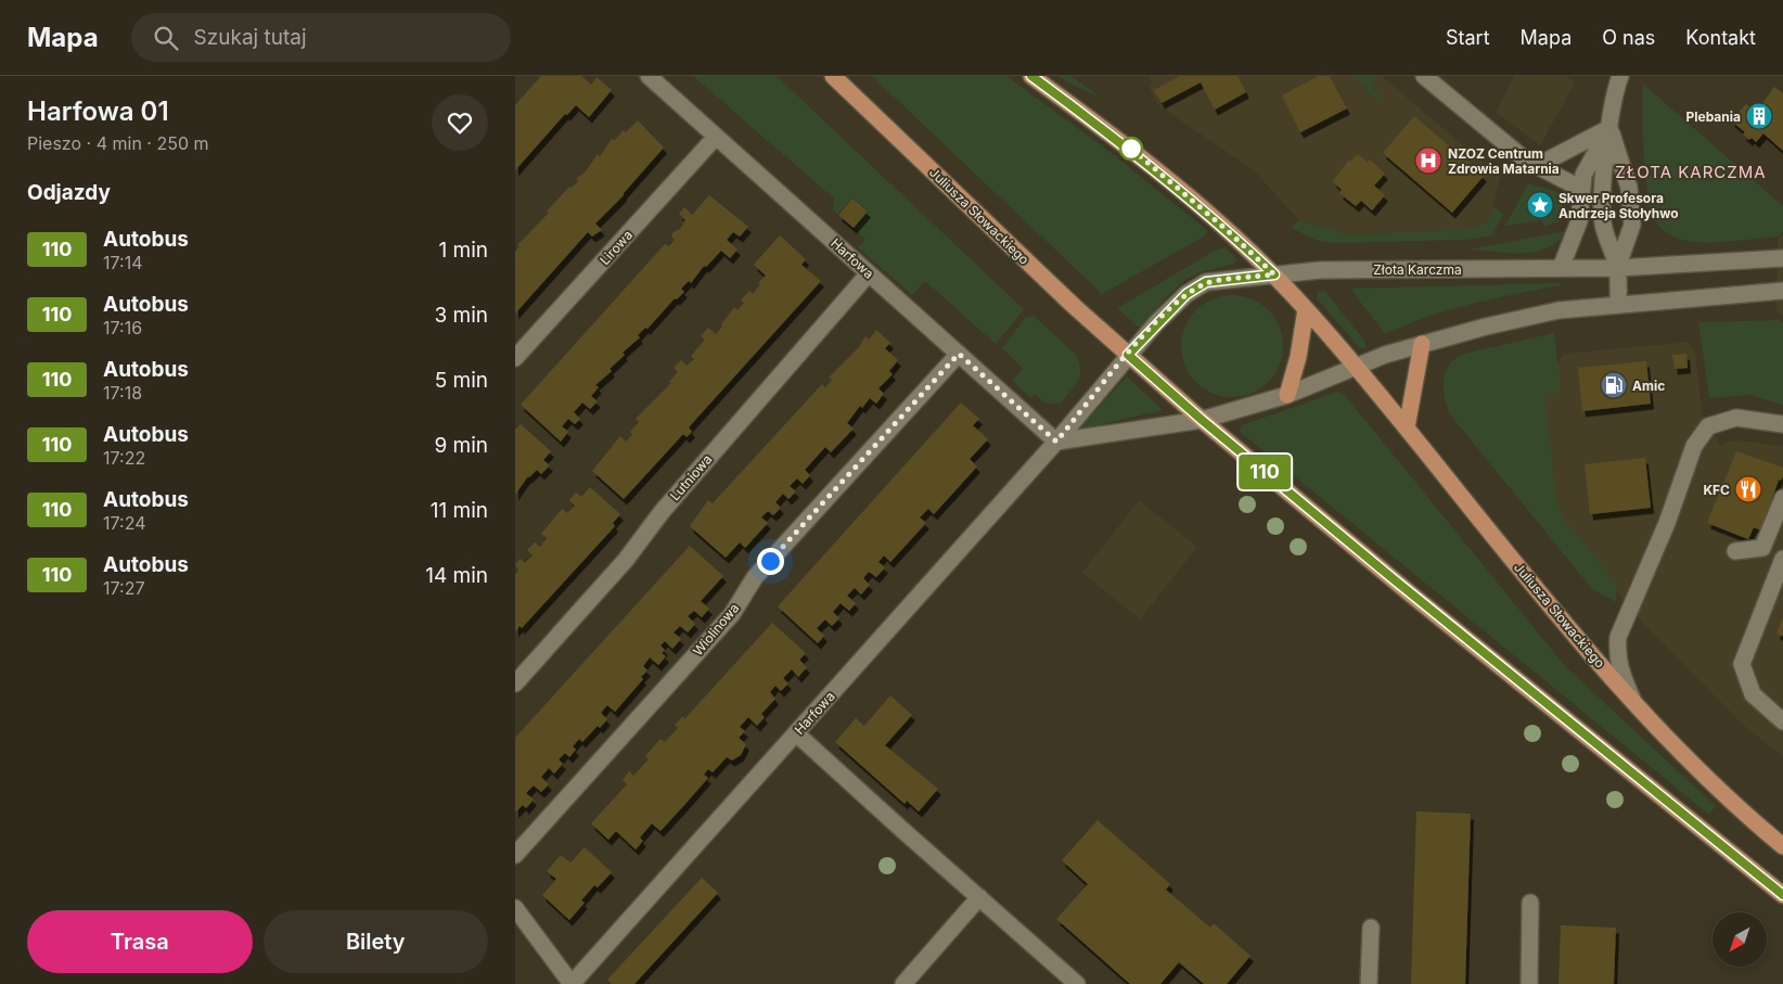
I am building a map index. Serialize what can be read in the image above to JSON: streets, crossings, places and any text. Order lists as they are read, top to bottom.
{
  "streets": {
    "main road": ["Juliusza Słowackiego"],
    "street": [
      "Lirowa",
      "Harfowa",
      "Złota Karczma",
      "Lutniowa",
      "Wiolinowa"
    ]
  },
  "crossings": [
    ["Juliusza Słowackiego", "Harfowa"],
    ["Juliusza Słowackiego", "Złota Karczma"],
    ["Lirowa", "Harfowa"],
    ["Harfowa", "Złota Karczma"],
    ["Harfowa", "Lutniowa"],
    ["Harfowa", "Wiolinowa"]
  ],
  "districts": ["ZŁOTA KARCZMA"],
  "places": {
    "building": ["Plebania"],
    "hospital": ["NZOZ Centrum Zdrowia Matarnia"],
    "place": ["Skwer Profesora Andrzeja Stołyhwo"],
    "fuel station": ["Amic"],
    "restaurant": ["KFC"]
  },
  "lines": ["bus line 110"],
  "north": "bottom left",
  "page": {
    "header": "Mapa",
    "search": "Szukaj tutaj",
    "nav": [
      "Start",
      "Mapa",
      "O nas",
      "Kontakt"
    ],
    "heading": [
      ["Harfowa 01", "Pieszo · 4 min · 250 m"],
      "Odjazdy"
    ],
    "on_map": "110",
    "list": [
      {
        "mark": "110",
        "name": "Autobus",
        "note": "17:14",
        "value": "1 min"
      },
      {
        "mark": "110",
        "name": "Autobus",
        "note": "17:16",
        "value": "3 min"
      },
      {
        "mark": "110",
        "name": "Autobus",
        "note": "17:18",
        "value": "5 min"
      },
      {
        "mark": "110",
        "name": "Autobus",
        "note": "17:22",
        "value": "9 min"
      },
      {
        "mark": "110",
        "name": "Autobus",
        "note": "17:24",
        "value": "11 min"
      },
      {
        "mark": "110",
        "name": "Autobus",
        "note": "17:27",
        "value": "14 min"
      }
    ],
    "buttons": ["Trasa", "Bilety"]
  }
}
